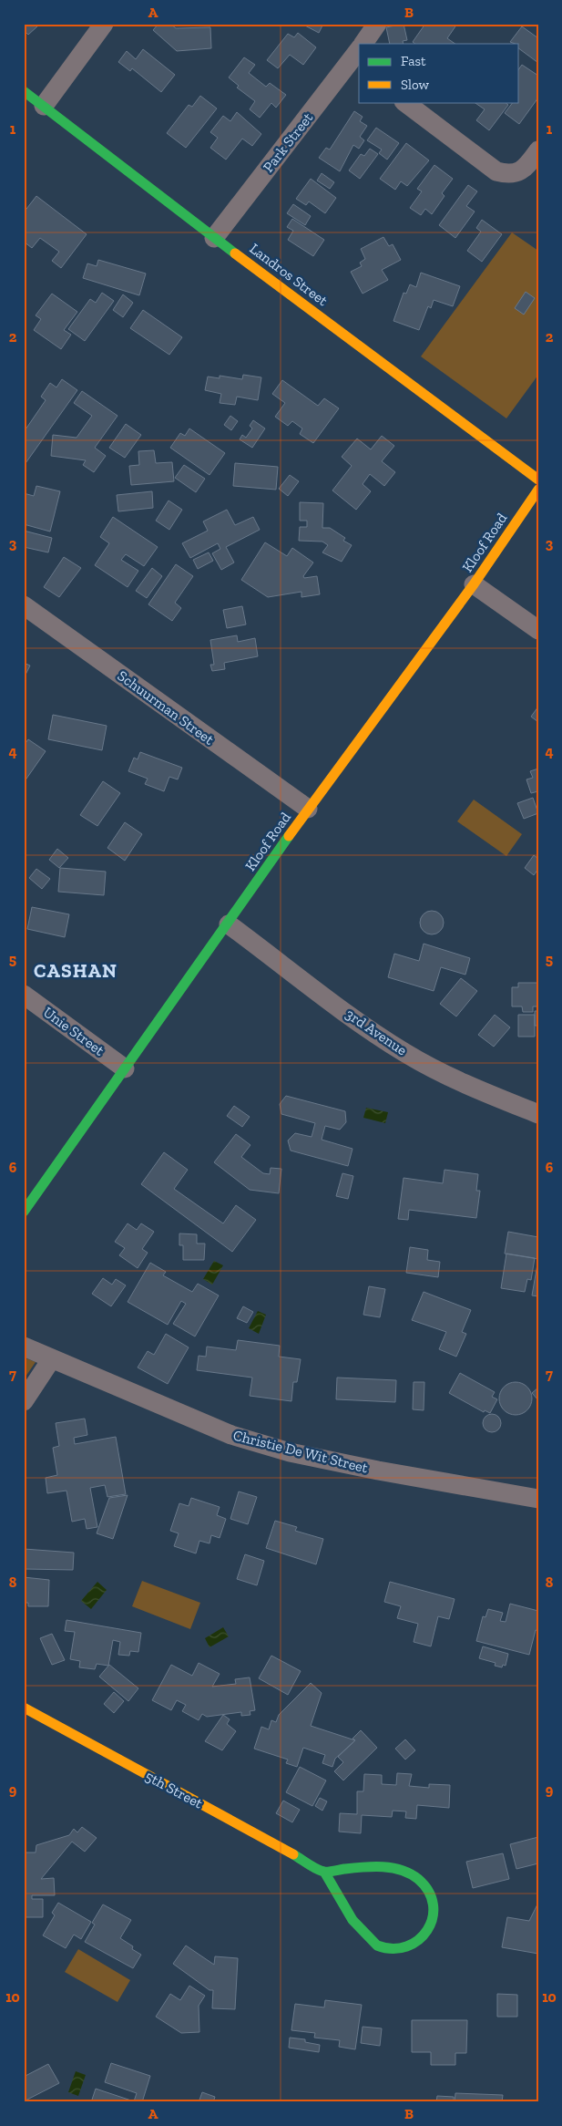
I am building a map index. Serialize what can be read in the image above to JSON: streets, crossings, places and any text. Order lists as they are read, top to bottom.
{
  "streets": {
    "street": [
      "Park Street",
      "Landros Street",
      "Kloof Road",
      "Schuurman Street",
      "Unie Street",
      "3rd Avenue",
      "Christie De Wit Street",
      "5th Street"
    ]
  },
  "crossings": [
    ["Park Street", "Landros Street"],
    ["Kloof Road", "Schuurman Street"],
    ["Kloof Road", "Unie Street"],
    ["Kloof Road", "3rd Avenue"]
  ],
  "districts": ["CASHAN"],
  "legend": ["Fast", "Slow"],
  "grid": {
    "columns": ["A", "B"],
    "rows": [
      "1",
      "2",
      "3",
      "4",
      "5",
      "6",
      "7",
      "8",
      "9",
      "10"
    ]
  }
}
